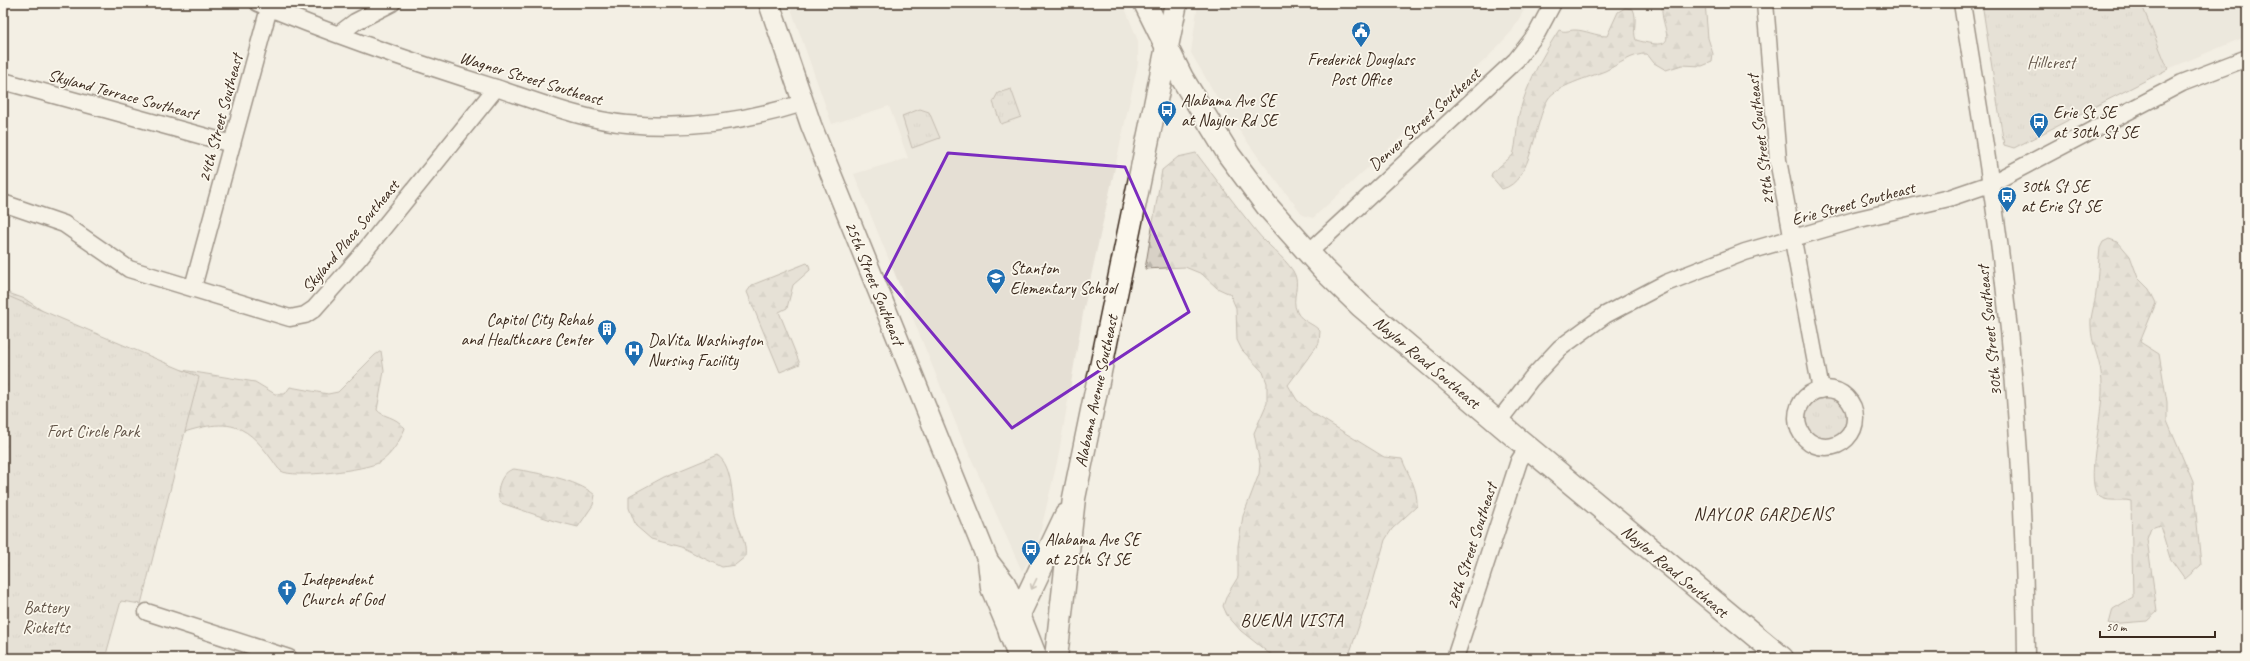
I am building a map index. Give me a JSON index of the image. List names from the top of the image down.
{
  "streets": {
    "main road": ["Naylor Road Southeast", "Alabama Avenue Southeast"],
    "street": [
      "Wagner Street Southeast",
      "Skyland Terrace Southeast",
      "24th Street Southeast",
      "Denver Street Southeast",
      "29th Street Southeast",
      "Erie Street Southeast",
      "Skyland Place Southeast",
      "25th Street Southeast",
      "30th Street Southeast",
      "28th Street Southeast"
    ]
  },
  "crossings": [
    ["Wagner Street Southeast", "24th Street Southeast"],
    ["Wagner Street Southeast", "Skyland Place Southeast"],
    ["Wagner Street Southeast", "25th Street Southeast"],
    ["Skyland Terrace Southeast", "24th Street Southeast"],
    ["24th Street Southeast", "Skyland Place Southeast"],
    ["Denver Street Southeast", "Naylor Road Southeast"],
    ["29th Street Southeast", "Erie Street Southeast"],
    ["Erie Street Southeast", "30th Street Southeast"],
    ["Erie Street Southeast", "Naylor Road Southeast"],
    ["25th Street Southeast", "Alabama Avenue Southeast"],
    ["Naylor Road Southeast", "Alabama Avenue Southeast"],
    ["Naylor Road Southeast", "28th Street Southeast"]
  ],
  "districts": ["NAYLOR GARDENS", "BUENA VISTA"],
  "parks": ["Hillcrest", "Fort Circle Park", "Battery Ricketts"],
  "places": {
    "public building": ["Frederick Douglass Post Office"],
    "bus stop": [
      "Alabama Ave SE at Naylor Rd SE",
      "Erie St SE at 30th St SE",
      "30th St SE at Erie St SE",
      "Alabama Ave SE at 25th St SE"
    ],
    "school or university": ["Stanton Elementary School"],
    "building": ["Capitol City Rehab and Healthcare Center"],
    "hospital": ["DaVita Washington Nursing Facility"],
    "church": ["Independent Church of God"]
  },
  "scale_bar": "50 m"
}
